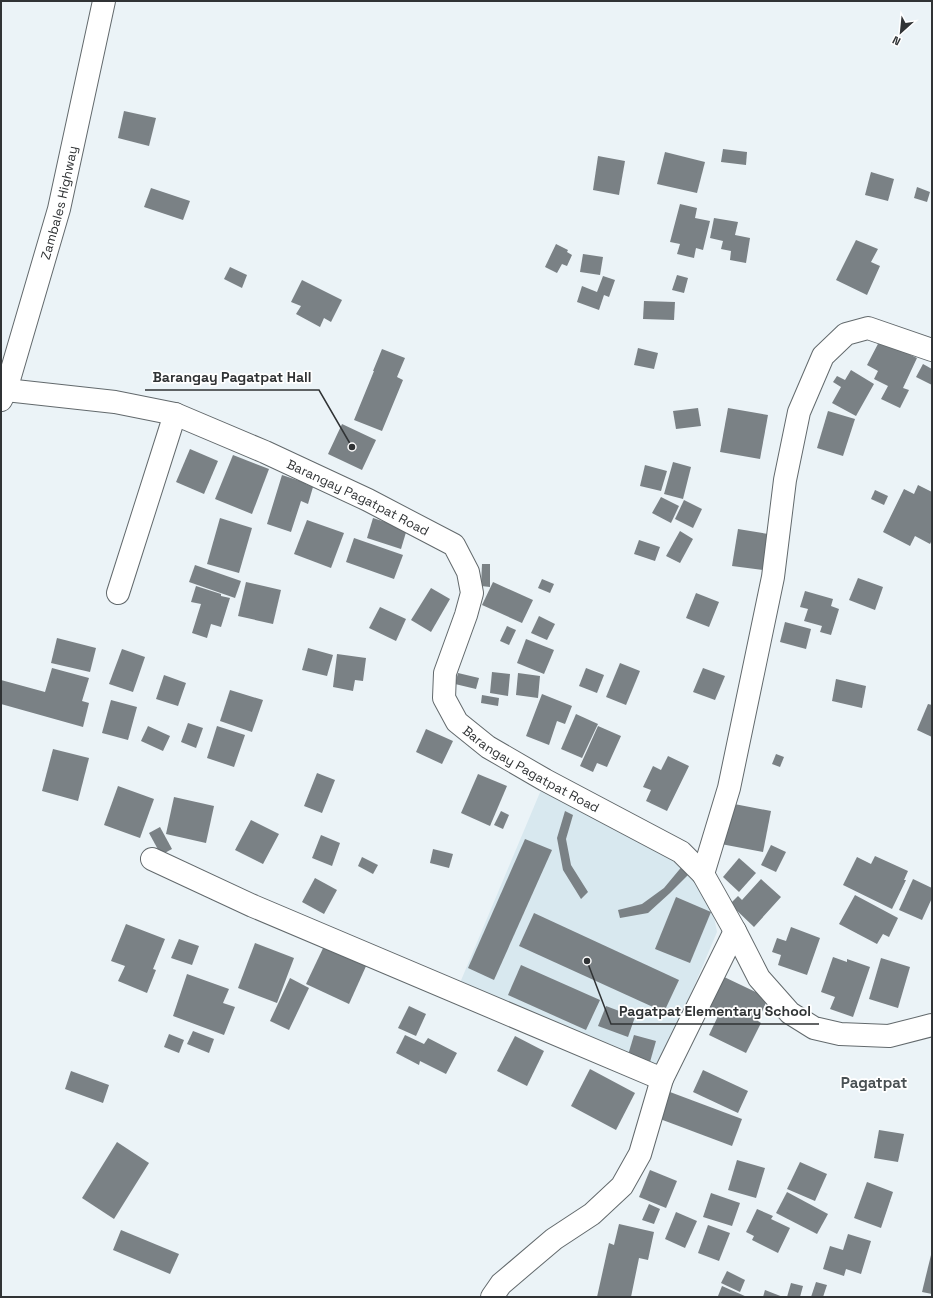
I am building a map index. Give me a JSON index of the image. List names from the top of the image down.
{
  "streets": {
    "street": ["Zambales Highway", "Barangay Pagatpat Road"]
  },
  "crossings": [
    ["Zambales Highway", "Barangay Pagatpat Road"]
  ],
  "districts": ["Pagatpat"],
  "places": ["Barangay Pagatpat Hall", "Pagatpat Elementary School"],
  "north": "bottom left"
}
